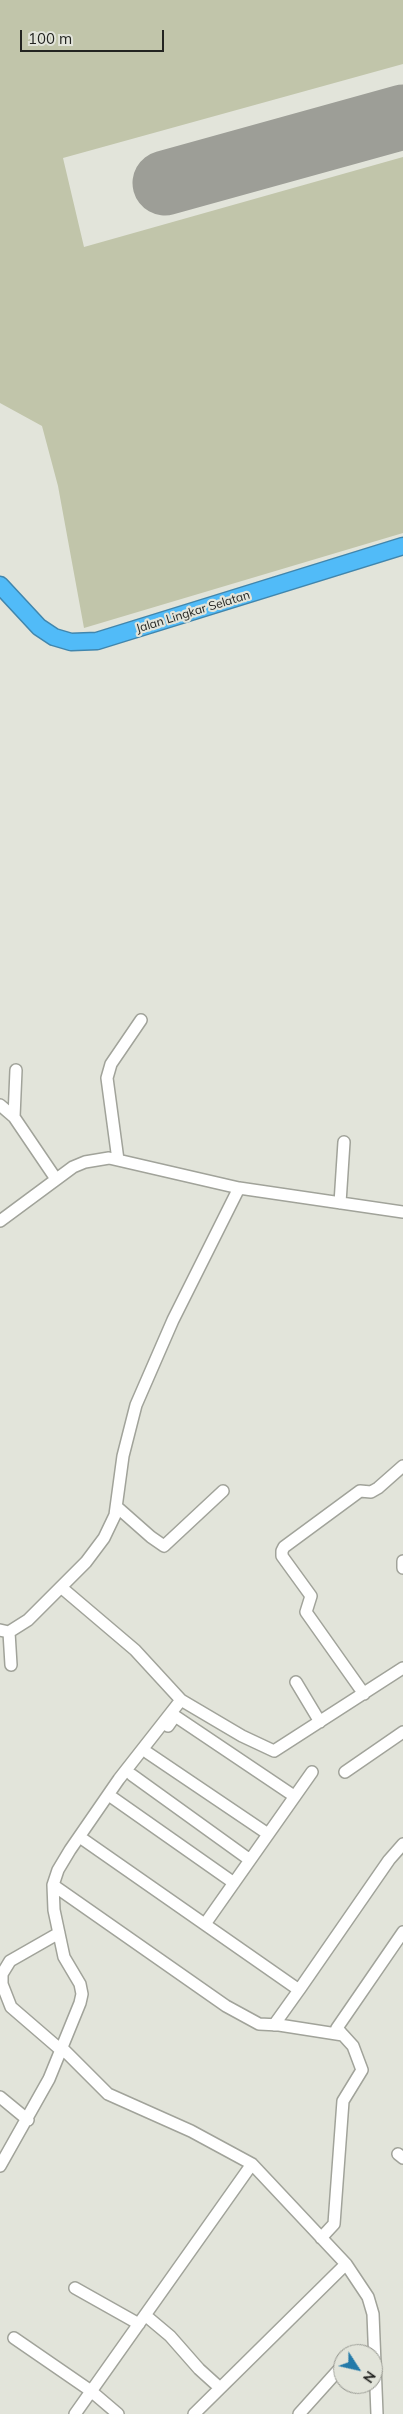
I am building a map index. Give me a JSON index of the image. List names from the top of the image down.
{
  "streets": {
    "highway": ["Jalan Lingkar Selatan"]
  },
  "scale_bar": "100 m",
  "north": "bottom right"
}
